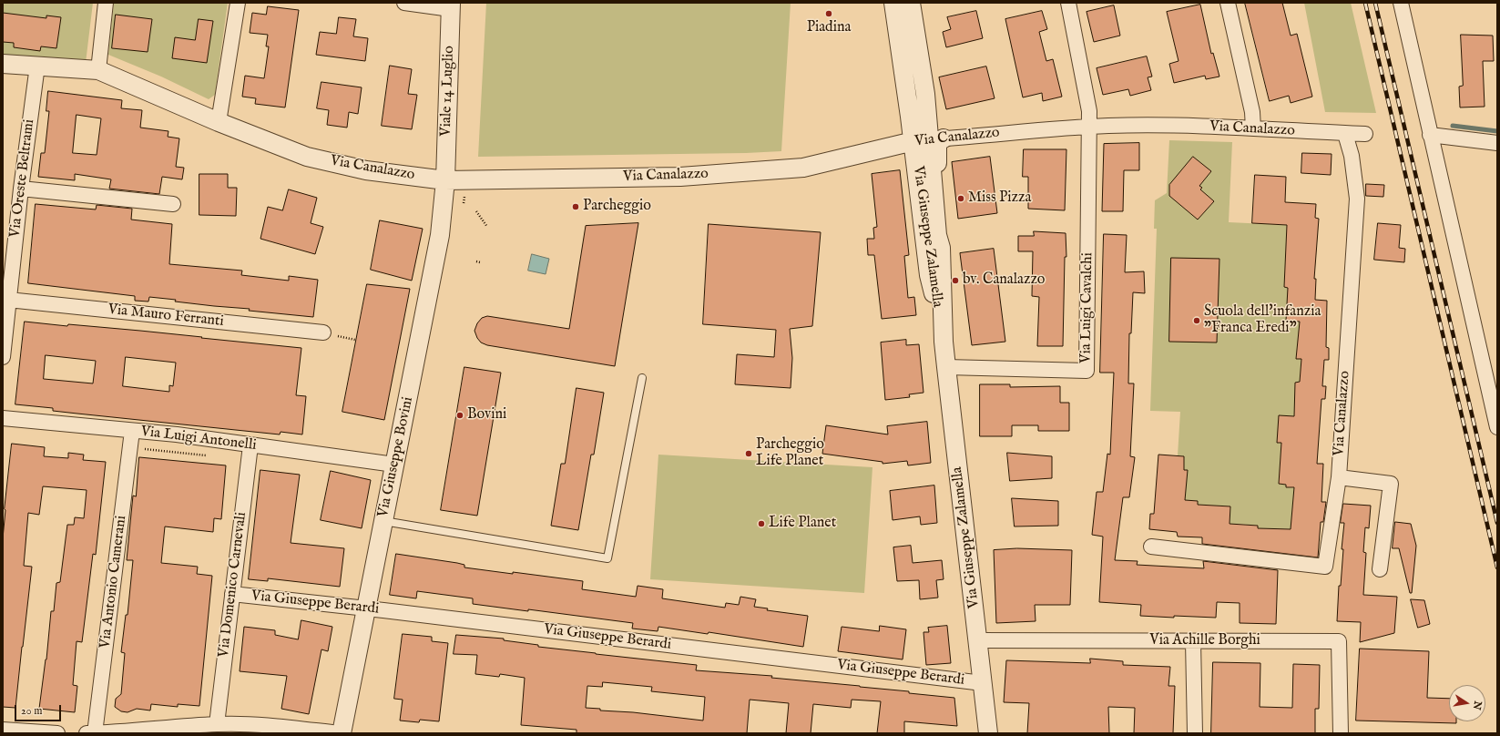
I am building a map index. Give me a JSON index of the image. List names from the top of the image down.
{
  "streets": {
    "street": [
      "Viale 14 Luglio",
      "Via Canalazzo",
      "Via Oreste Beltrami",
      "Via Giuseppe Zalamella",
      "Via Luigi Cavalchi",
      "Via Mauro Ferranti",
      "Via Luigi Antonelli",
      "Via Giuseppe Bovini",
      "Via Antonio Camerani",
      "Via Domenico Carnevali",
      "Via Giuseppe Berardi",
      "Via Achille Borghi"
    ]
  },
  "crossings": [
    ["Viale 14 Luglio", "Via Canalazzo"],
    ["Viale 14 Luglio", "Via Giuseppe Bovini"],
    ["Via Canalazzo", "Via Oreste Beltrami"],
    ["Via Canalazzo", "Via Giuseppe Zalamella"],
    ["Via Canalazzo", "Via Luigi Cavalchi"],
    ["Via Canalazzo", "Via Giuseppe Bovini"],
    ["Via Oreste Beltrami", "Via Mauro Ferranti"],
    ["Via Giuseppe Zalamella", "Via Luigi Cavalchi"],
    ["Via Giuseppe Zalamella", "Via Giuseppe Berardi"],
    ["Via Giuseppe Zalamella", "Via Achille Borghi"],
    ["Via Luigi Antonelli", "Via Giuseppe Bovini"],
    ["Via Luigi Antonelli", "Via Antonio Camerani"],
    ["Via Luigi Antonelli", "Via Domenico Carnevali"],
    ["Via Giuseppe Bovini", "Via Giuseppe Berardi"],
    ["Via Domenico Carnevali", "Via Giuseppe Berardi"]
  ],
  "places": [
    "Piadina",
    "Miss Pizza",
    "Parcheggio",
    "bv. Canalazzo",
    "Scuola dell'infanzia \"Franca Eredi\"",
    "Bovini",
    "Parcheggio Life Planet",
    "Life Planet"
  ],
  "scale_bar": "20 m",
  "north": "right"
}
